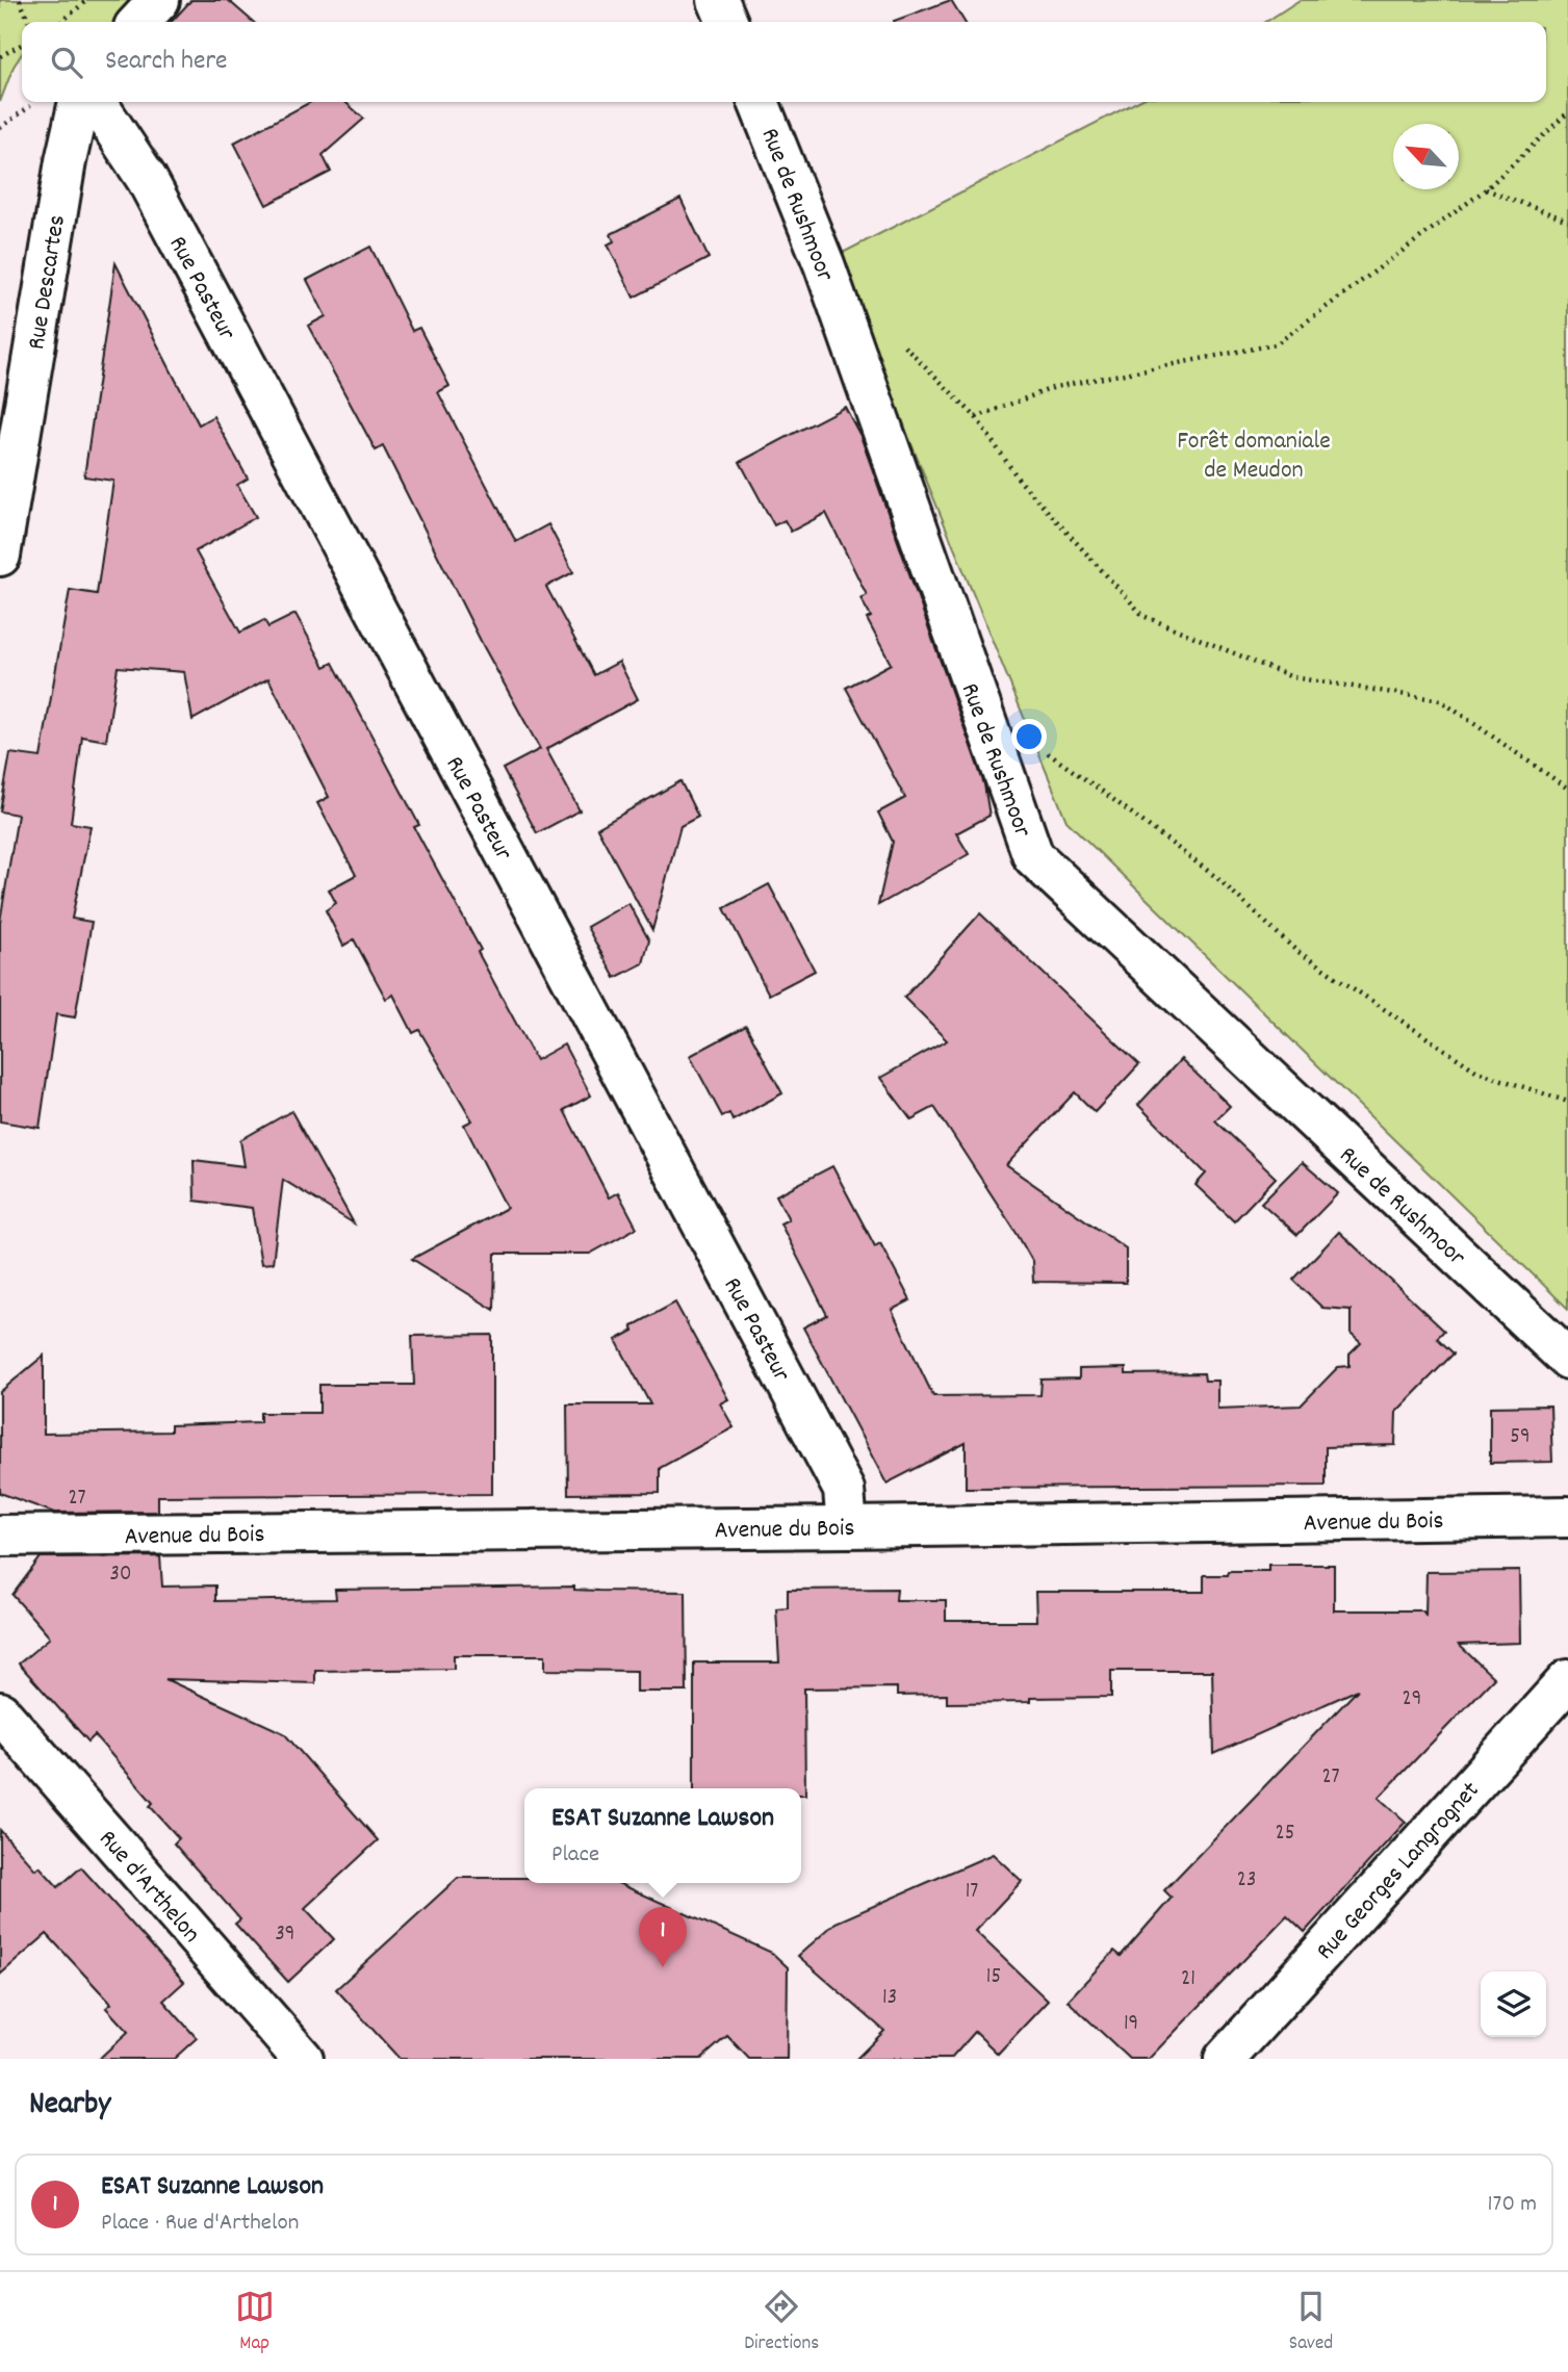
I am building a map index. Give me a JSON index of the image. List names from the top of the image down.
{
  "streets": {
    "street": [
      "Rue de Rushmoor",
      "Rue Descartes",
      "Rue Pasteur",
      "Avenue du Bois",
      "Rue Georges Langrognet",
      "Rue d'Arthelon"
    ]
  },
  "crossings": [
    ["Rue Pasteur", "Avenue du Bois"]
  ],
  "parks": ["Forêt domaniale de Meudon"],
  "house_numbers": [
    "59",
    "27",
    "30",
    "29",
    "27",
    "25",
    "23",
    "17",
    "39",
    "15",
    "21",
    "13",
    "19"
  ],
  "north": "top left",
  "page": {
    "search": "Search here",
    "popup": ["ESAT Suzanne Lawson", "Place"],
    "pins": "1",
    "heading": "Nearby",
    "list": [
      {
        "mark": "1",
        "name": "ESAT Suzanne Lawson",
        "note": "Place · Rue d'Arthelon",
        "value": "170 m"
      }
    ],
    "nav": ["Map", "Directions", "Saved"]
  }
}
